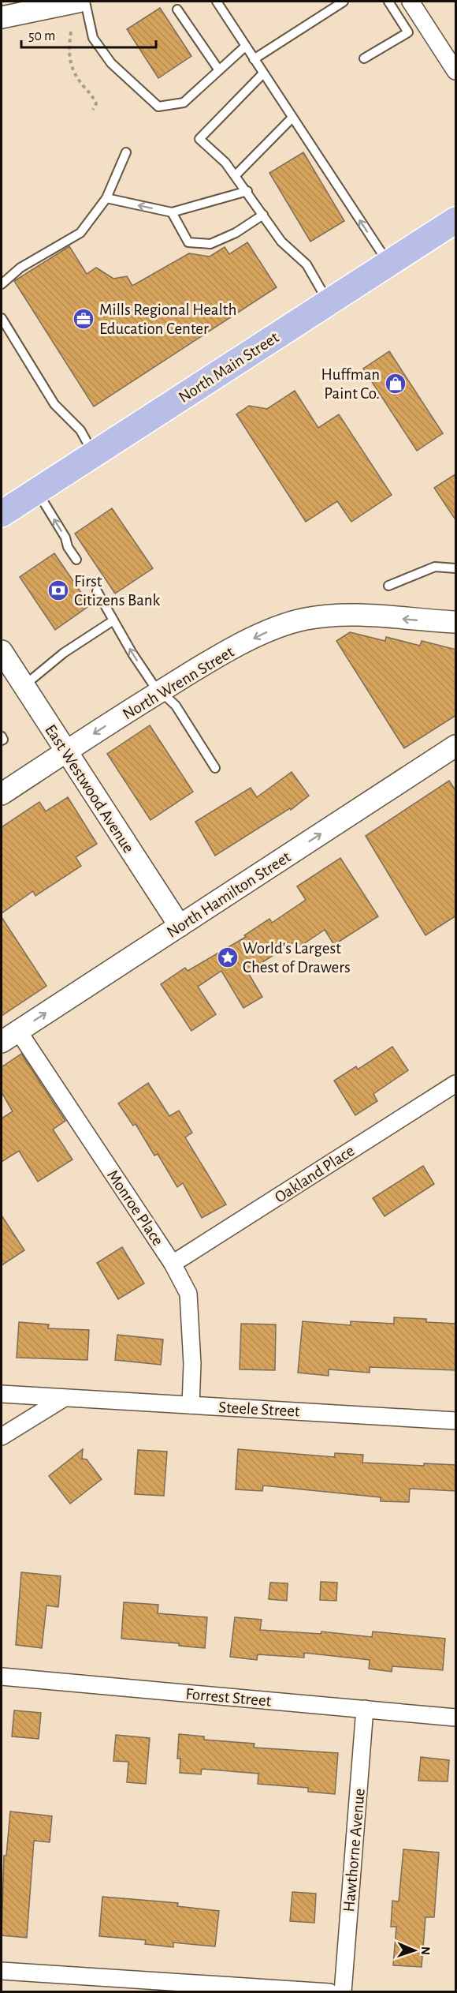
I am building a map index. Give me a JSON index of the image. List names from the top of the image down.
{
  "streets": {
    "main road": ["North Main Street"],
    "street": [
      "North Wrenn Street",
      "East Westwood Avenue",
      "North Hamilton Street",
      "Oakland Place",
      "Monroe Place",
      "Steele Street",
      "Forrest Street",
      "Hawthorne Avenue"
    ]
  },
  "crossings": [
    ["North Wrenn Street", "East Westwood Avenue"],
    ["East Westwood Avenue", "North Hamilton Street"],
    ["North Hamilton Street", "Monroe Place"],
    ["Oakland Place", "Monroe Place"],
    ["Monroe Place", "Steele Street"],
    ["Forrest Street", "Hawthorne Avenue"]
  ],
  "one_way": ["North Wrenn Street", "North Hamilton Street"],
  "places": {
    "office": ["Mills Regional Health Education Center"],
    "shop": ["Huffman Paint Co."],
    "bank": ["First Citizens Bank"],
    "place": ["World's Largest Chest of Drawers"]
  },
  "scale_bar": "50 m",
  "north": "right"
}
